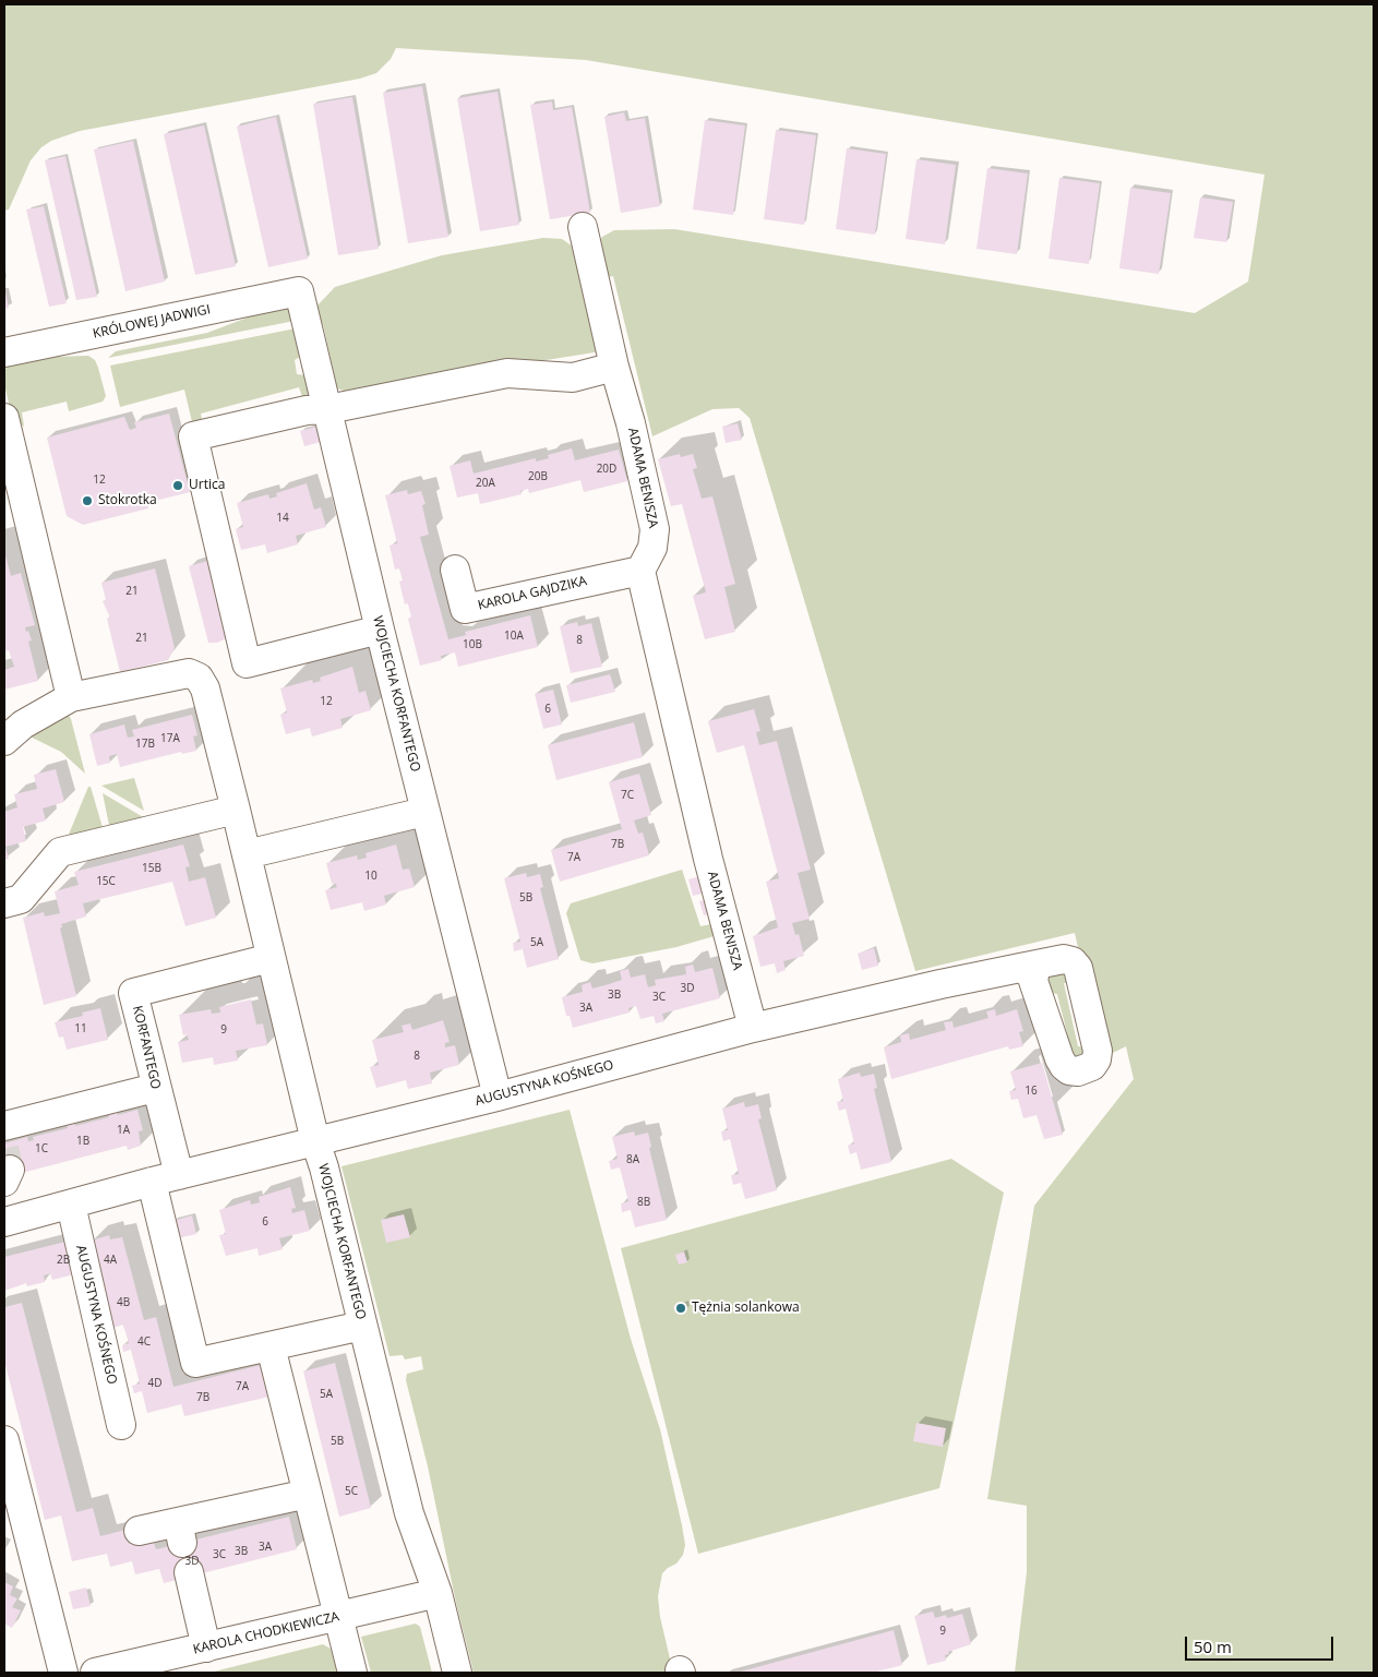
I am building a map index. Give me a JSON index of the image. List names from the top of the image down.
{
  "streets": {
    "street": [
      "KRÓLOWEJ JADWIGI",
      "ADAMA BENISZA",
      "KAROLA GAJDZIKA",
      "WOJCIECHA KORFANTEGO",
      "KORFANTEGO",
      "AUGUSTYNA KOŚNEGO",
      "KAROLA CHODKIEWICZA"
    ]
  },
  "crossings": [
    ["KRÓLOWEJ JADWIGI", "WOJCIECHA KORFANTEGO"],
    ["ADAMA BENISZA", "KAROLA GAJDZIKA"],
    ["ADAMA BENISZA", "AUGUSTYNA KOŚNEGO"],
    ["WOJCIECHA KORFANTEGO", "KORFANTEGO"],
    ["WOJCIECHA KORFANTEGO", "AUGUSTYNA KOŚNEGO"],
    ["KORFANTEGO", "AUGUSTYNA KOŚNEGO"]
  ],
  "places": ["Urtica", "Stokrotka", "Tężnia solankowa"],
  "house_numbers": [
    "20D",
    "20B",
    "12",
    "20A",
    "14",
    "21",
    "10A",
    "21",
    "8",
    "10B",
    "12",
    "6",
    "17A",
    "17B",
    "7C",
    "7B",
    "7A",
    "15B",
    "10",
    "15C",
    "5B",
    "5A",
    "3D",
    "3B",
    "3C",
    "3A",
    "11",
    "9",
    "8",
    "16",
    "1A",
    "1B",
    "1C",
    "8A",
    "8B",
    "6",
    "2B",
    "4A",
    "4B",
    "4C",
    "4D",
    "7A",
    "5A",
    "7B",
    "5B",
    "5C",
    "3A",
    "3B",
    "3C",
    "3D",
    "9"
  ],
  "scale_bar": "50 m"
}
